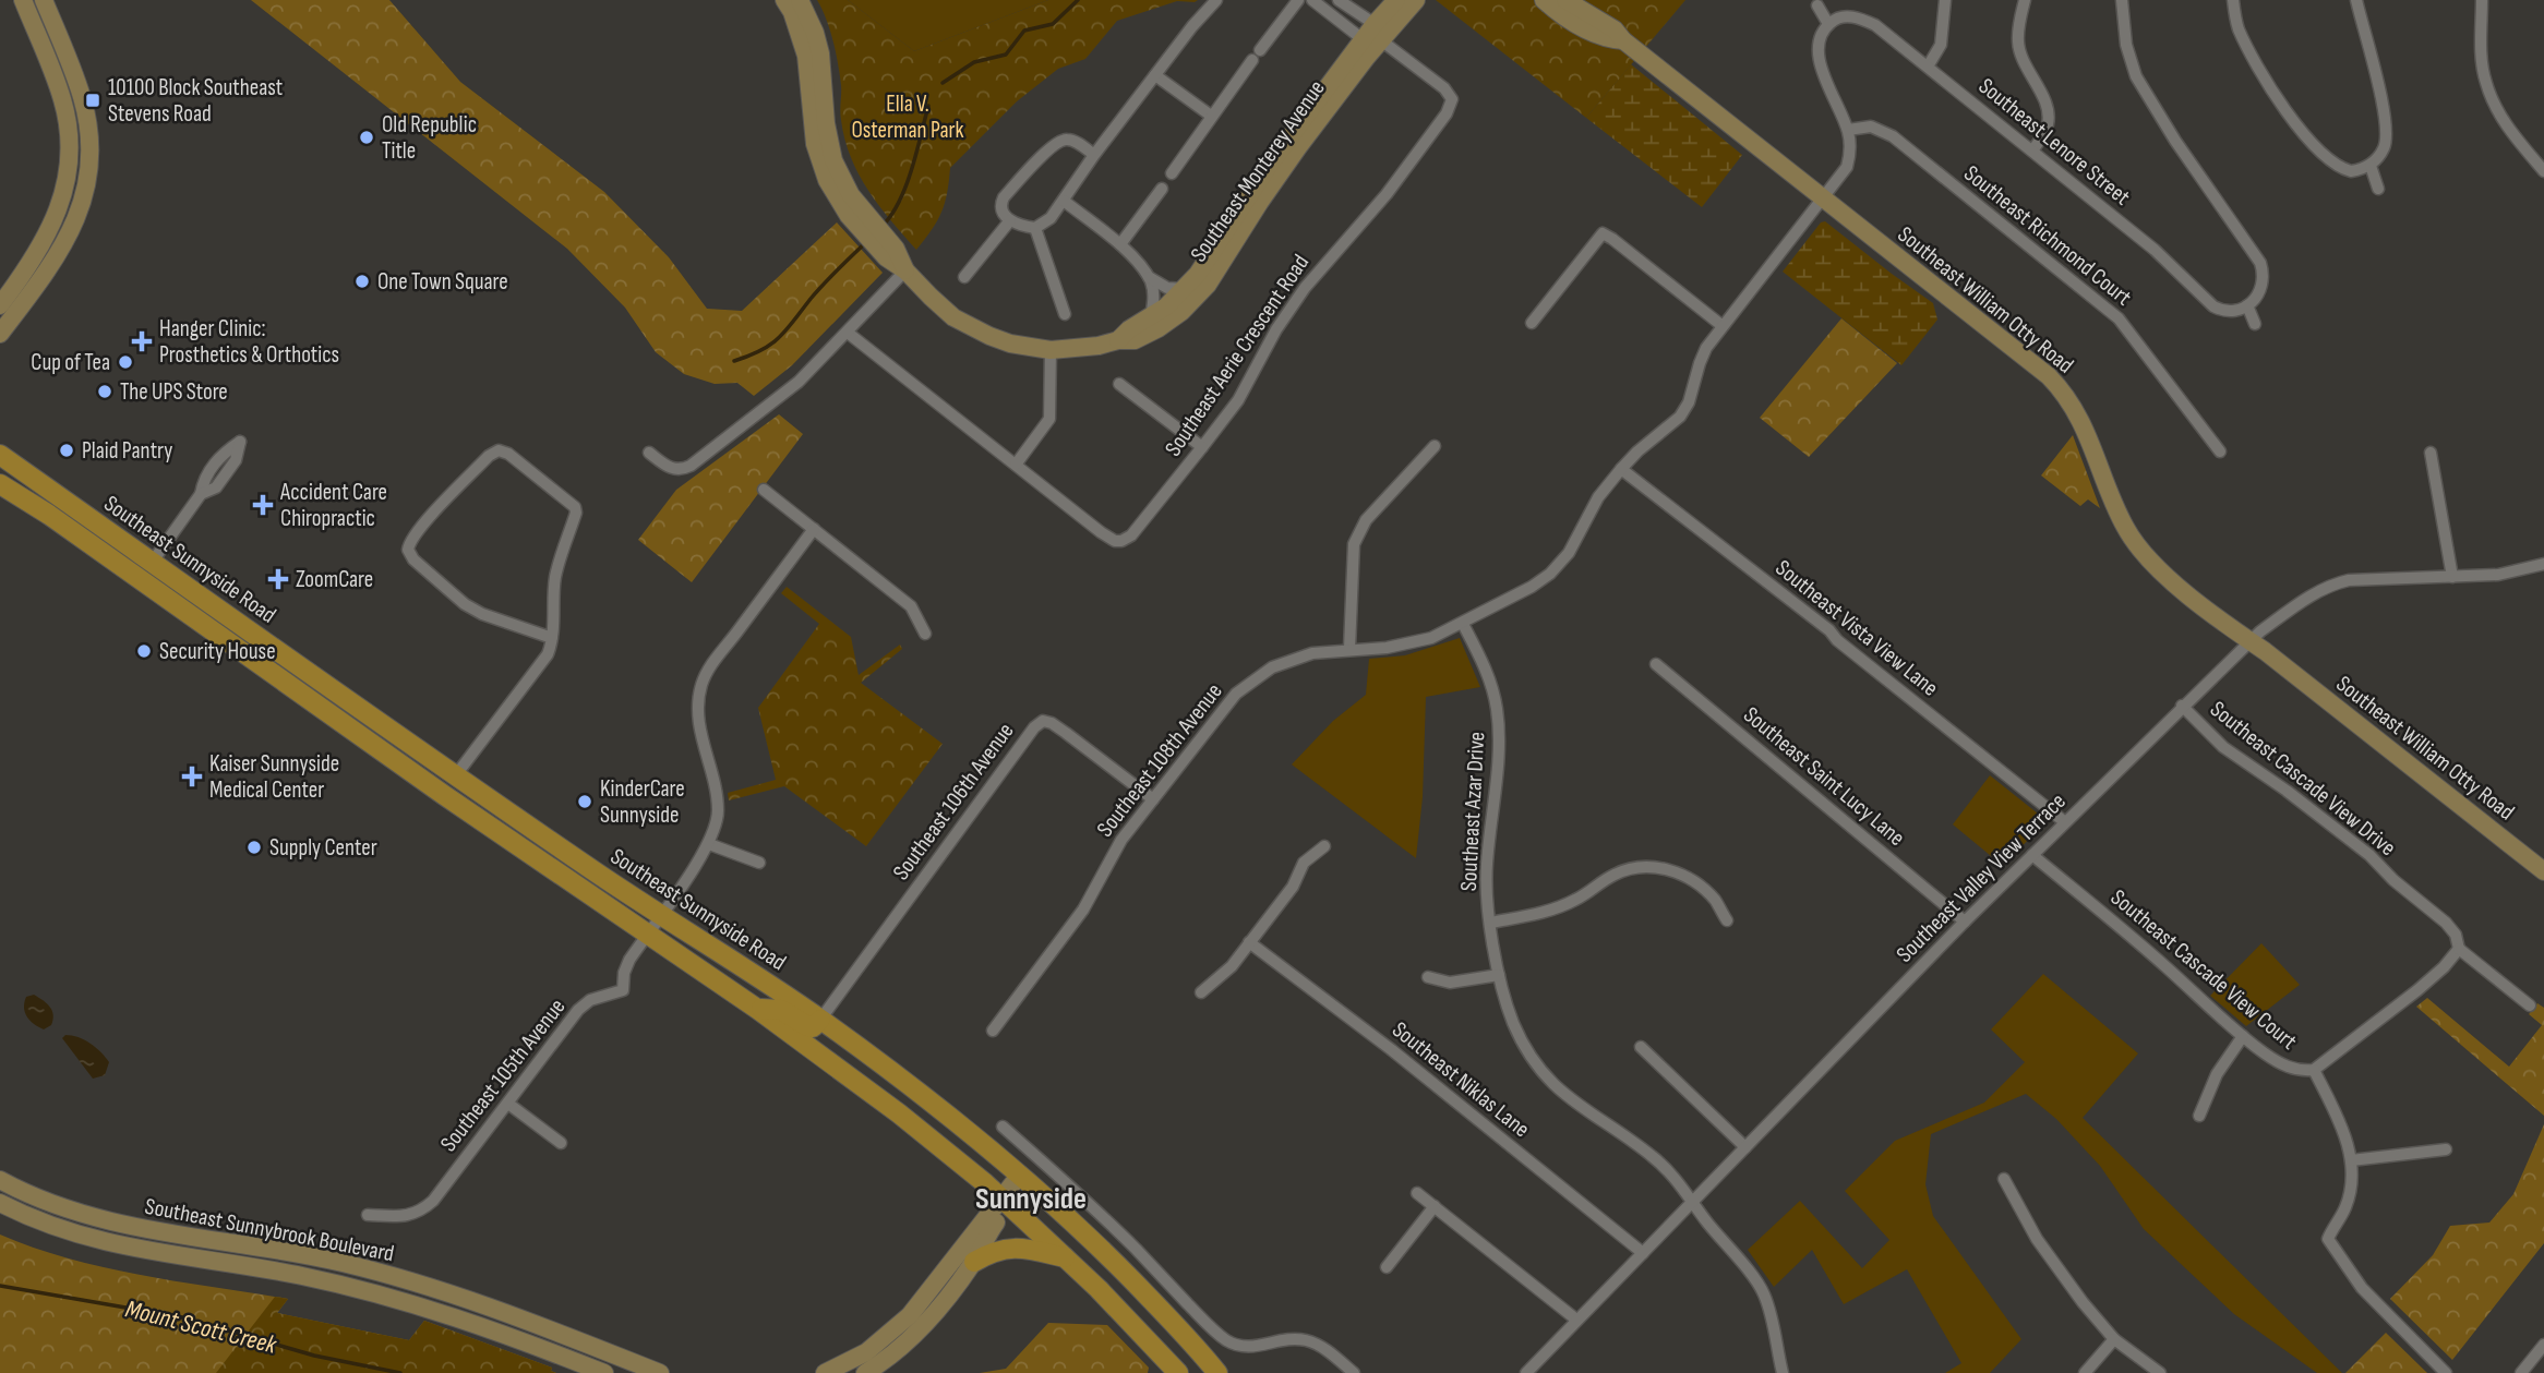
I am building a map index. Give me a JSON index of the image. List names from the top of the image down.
{
  "streets": {
    "main road": ["Southeast Sunnyside Road"],
    "street": [
      "Southeast Lenore Street",
      "Southeast Monterey Avenue",
      "Southeast Richmond Court",
      "Southeast William Otty Road",
      "Southeast Aerie Crescent Road",
      "Southeast Vista View Lane",
      "Southeast 108th Avenue",
      "Southeast Saint Lucy Lane",
      "Southeast Cascade View Drive",
      "Southeast 106th Avenue",
      "Southeast Azar Drive",
      "Southeast Valley View Terrace",
      "Southeast Cascade View Court",
      "Southeast 105th Avenue",
      "Southeast Niklas Lane",
      "Southeast Sunnybrook Boulevard"
    ]
  },
  "crossings": [
    ["Southeast Monterey Avenue", "Southeast Aerie Crescent Road"],
    ["Southeast William Otty Road", "Southeast 108th Avenue"],
    ["Southeast William Otty Road", "Southeast Valley View Terrace"],
    ["Southeast Sunnyside Road", "Southeast 106th Avenue"],
    ["Southeast Sunnyside Road", "Southeast 105th Avenue"],
    ["Southeast Vista View Lane", "Southeast 108th Avenue"],
    ["Southeast Vista View Lane", "Southeast Valley View Terrace"],
    ["Southeast 108th Avenue", "Southeast 106th Avenue"],
    ["Southeast 108th Avenue", "Southeast Azar Drive"],
    ["Southeast Saint Lucy Lane", "Southeast Valley View Terrace"],
    ["Southeast Cascade View Drive", "Southeast Valley View Terrace"],
    ["Southeast Cascade View Drive", "Southeast Cascade View Court"],
    ["Southeast Azar Drive", "Southeast Valley View Terrace"],
    ["Southeast Valley View Terrace", "Southeast Cascade View Court"],
    ["Southeast Valley View Terrace", "Southeast Niklas Lane"]
  ],
  "districts": ["Sunnyside"],
  "water": ["Mount Scott Creek"],
  "parks": ["Ella V. Osterman Park"],
  "places": {
    "transit": ["10100 Block Southeast Stevens Road"],
    "other": [
      "Old Republic Title",
      "One Town Square",
      "Cup of Tea",
      "The UPS Store",
      "Plaid Pantry",
      "Security House",
      "KinderCare Sunnyside",
      "Supply Center"
    ],
    "health": [
      "Hanger Clinic: Prosthetics & Orthotics",
      "Accident Care Chiropractic",
      "ZoomCare",
      "Kaiser Sunnyside Medical Center"
    ]
  }
}
